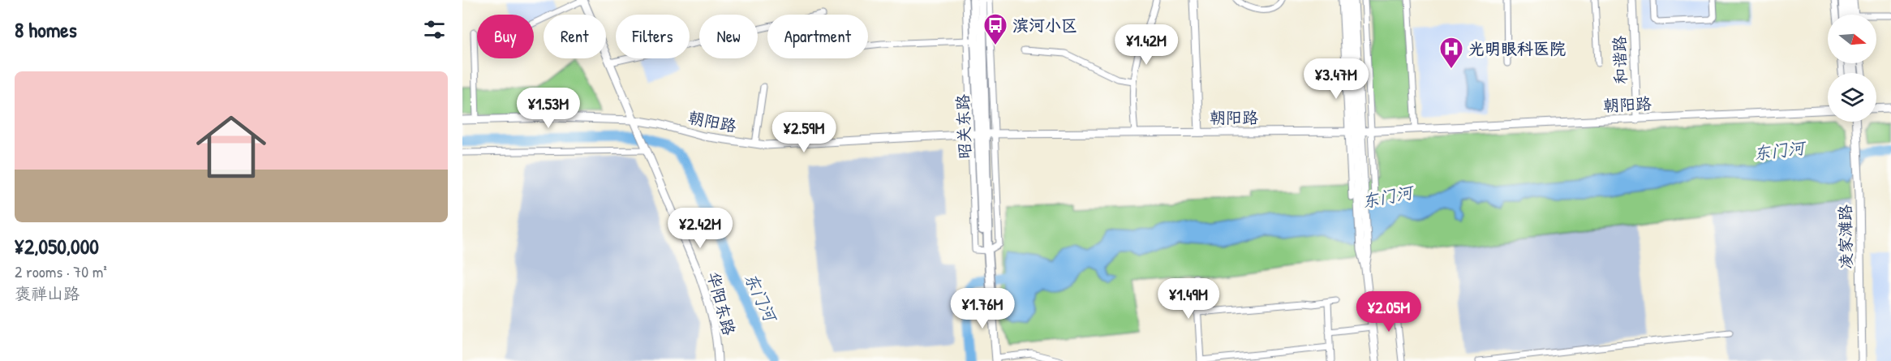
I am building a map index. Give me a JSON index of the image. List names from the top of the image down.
{
  "streets": {
    "main road": [
      "和谐路",
      "朝阳路",
      "昭关东路",
      "凌家滩路",
      "华阳东路"
    ]
  },
  "crossings": [
    ["和谐路", "朝阳路"],
    ["朝阳路", "昭关东路"],
    ["朝阳路", "华阳东路"]
  ],
  "water": ["东门河"],
  "places": {
    "bus stop": ["滨河小区"],
    "hospital": ["光明眼科医院"]
  },
  "north": "right",
  "page": {
    "heading": "8 homes",
    "chip": [
      "Buy",
      "Rent",
      "Filters",
      "New",
      "Apartment"
    ],
    "price": [
      "¥1.42M",
      "¥3.47M",
      "¥1.53M",
      "¥2.59M",
      "¥2.42M",
      "¥1.49M",
      "¥1.76M",
      "¥2.05M"
    ],
    "list": [
      {
        "name": "¥2,050,000",
        "note": "2 rooms · 70 m² · 褒禅山路"
      }
    ]
  }
}
